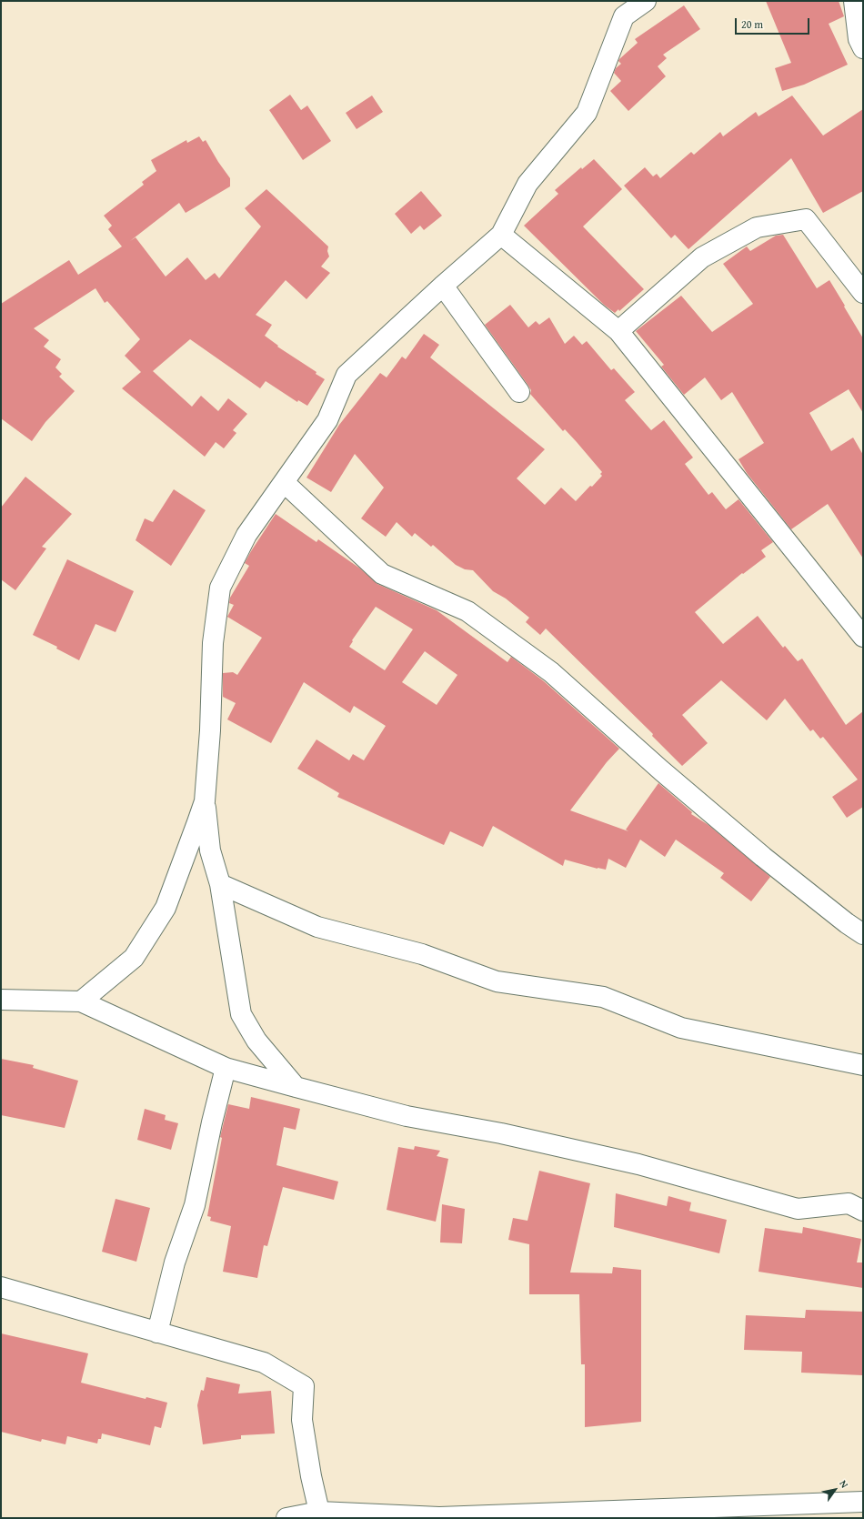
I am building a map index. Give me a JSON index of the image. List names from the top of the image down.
{
  "scale_bar": "20 m",
  "north": "top right"
}
